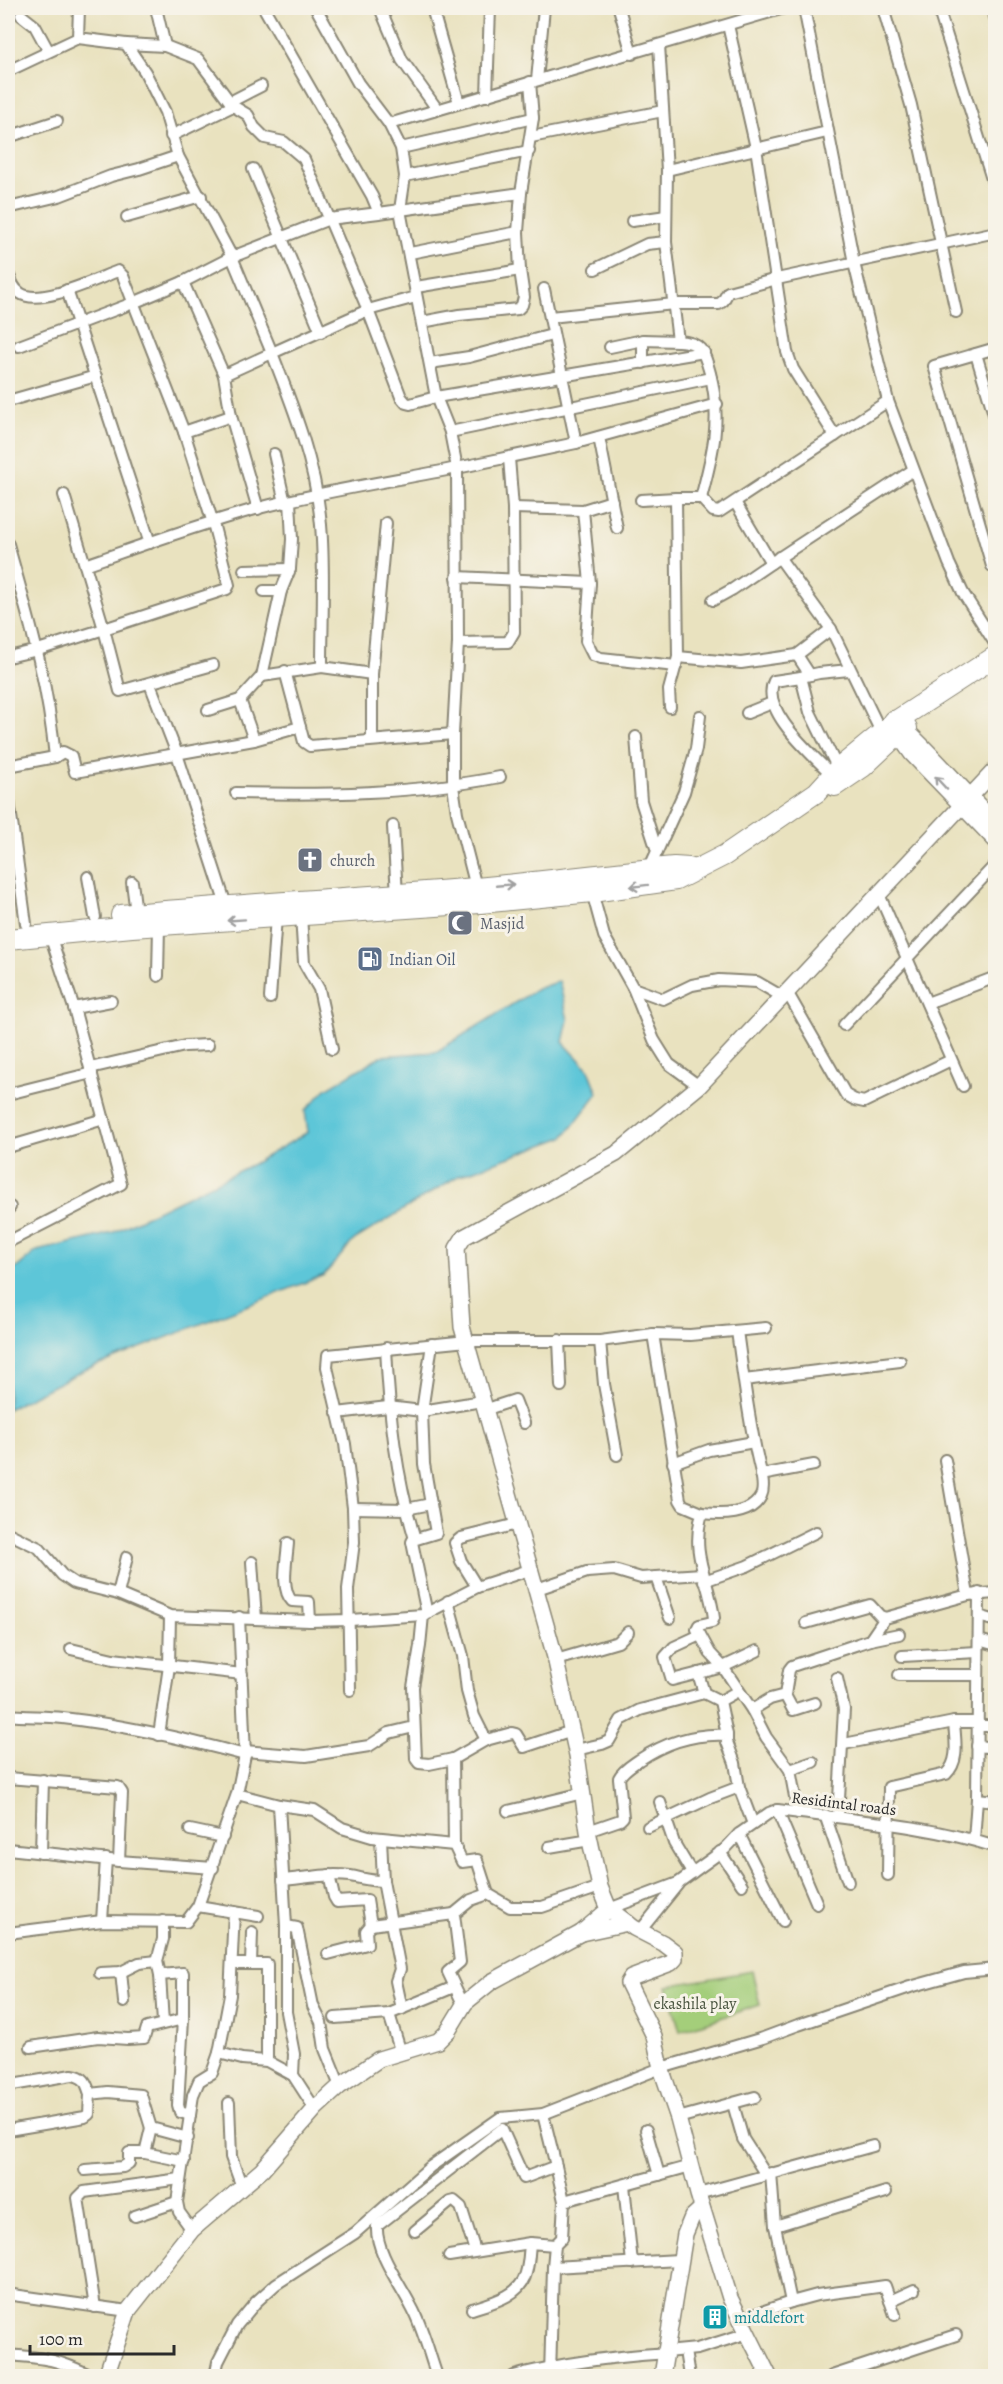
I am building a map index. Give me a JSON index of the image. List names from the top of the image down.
{
  "streets": {
    "street": ["Residintal roads"]
  },
  "parks": ["ekashila play"],
  "places": {
    "church": ["church"],
    "mosque": ["Masjid"],
    "fuel station": ["Indian Oil"],
    "building": ["middlefort"]
  },
  "scale_bar": "100 m"
}
